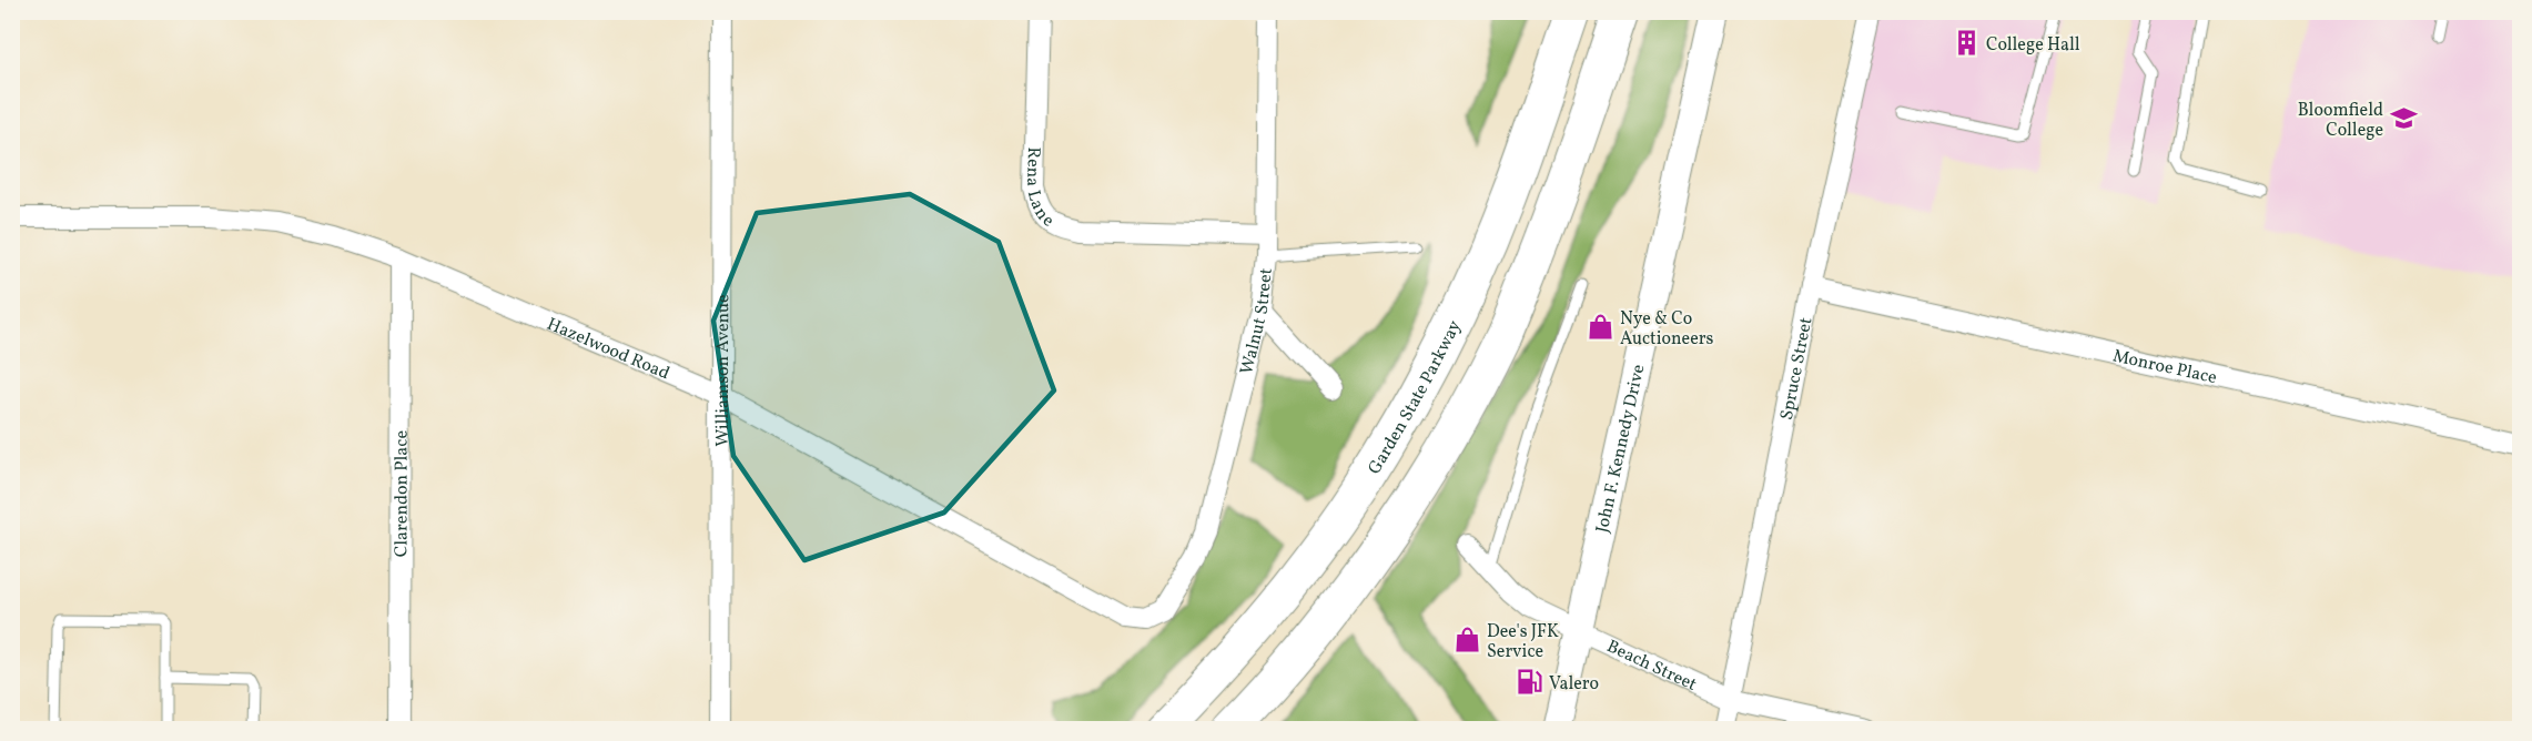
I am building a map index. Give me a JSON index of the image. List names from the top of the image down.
{
  "streets": {
    "highway": ["Garden State Parkway"],
    "main road": ["John F. Kennedy Drive"],
    "street": [
      "Rena Lane",
      "Walnut Street",
      "Hazelwood Road",
      "Monroe Place",
      "Spruce Street",
      "Williamson Avenue",
      "Clarendon Place",
      "Beach Street"
    ]
  },
  "crossings": [
    ["Rena Lane", "Walnut Street"],
    ["Walnut Street", "Hazelwood Road"],
    ["Hazelwood Road", "Williamson Avenue"],
    ["Hazelwood Road", "Clarendon Place"],
    ["Monroe Place", "Spruce Street"],
    ["Spruce Street", "Beach Street"],
    ["John F. Kennedy Drive", "Beach Street"]
  ],
  "places": {
    "building": ["College Hall"],
    "school or university": ["Bloomfield College"],
    "shop": ["Nye & Co Auctioneers", "Dee's JFK Service"],
    "fuel station": ["Valero"]
  }
}
